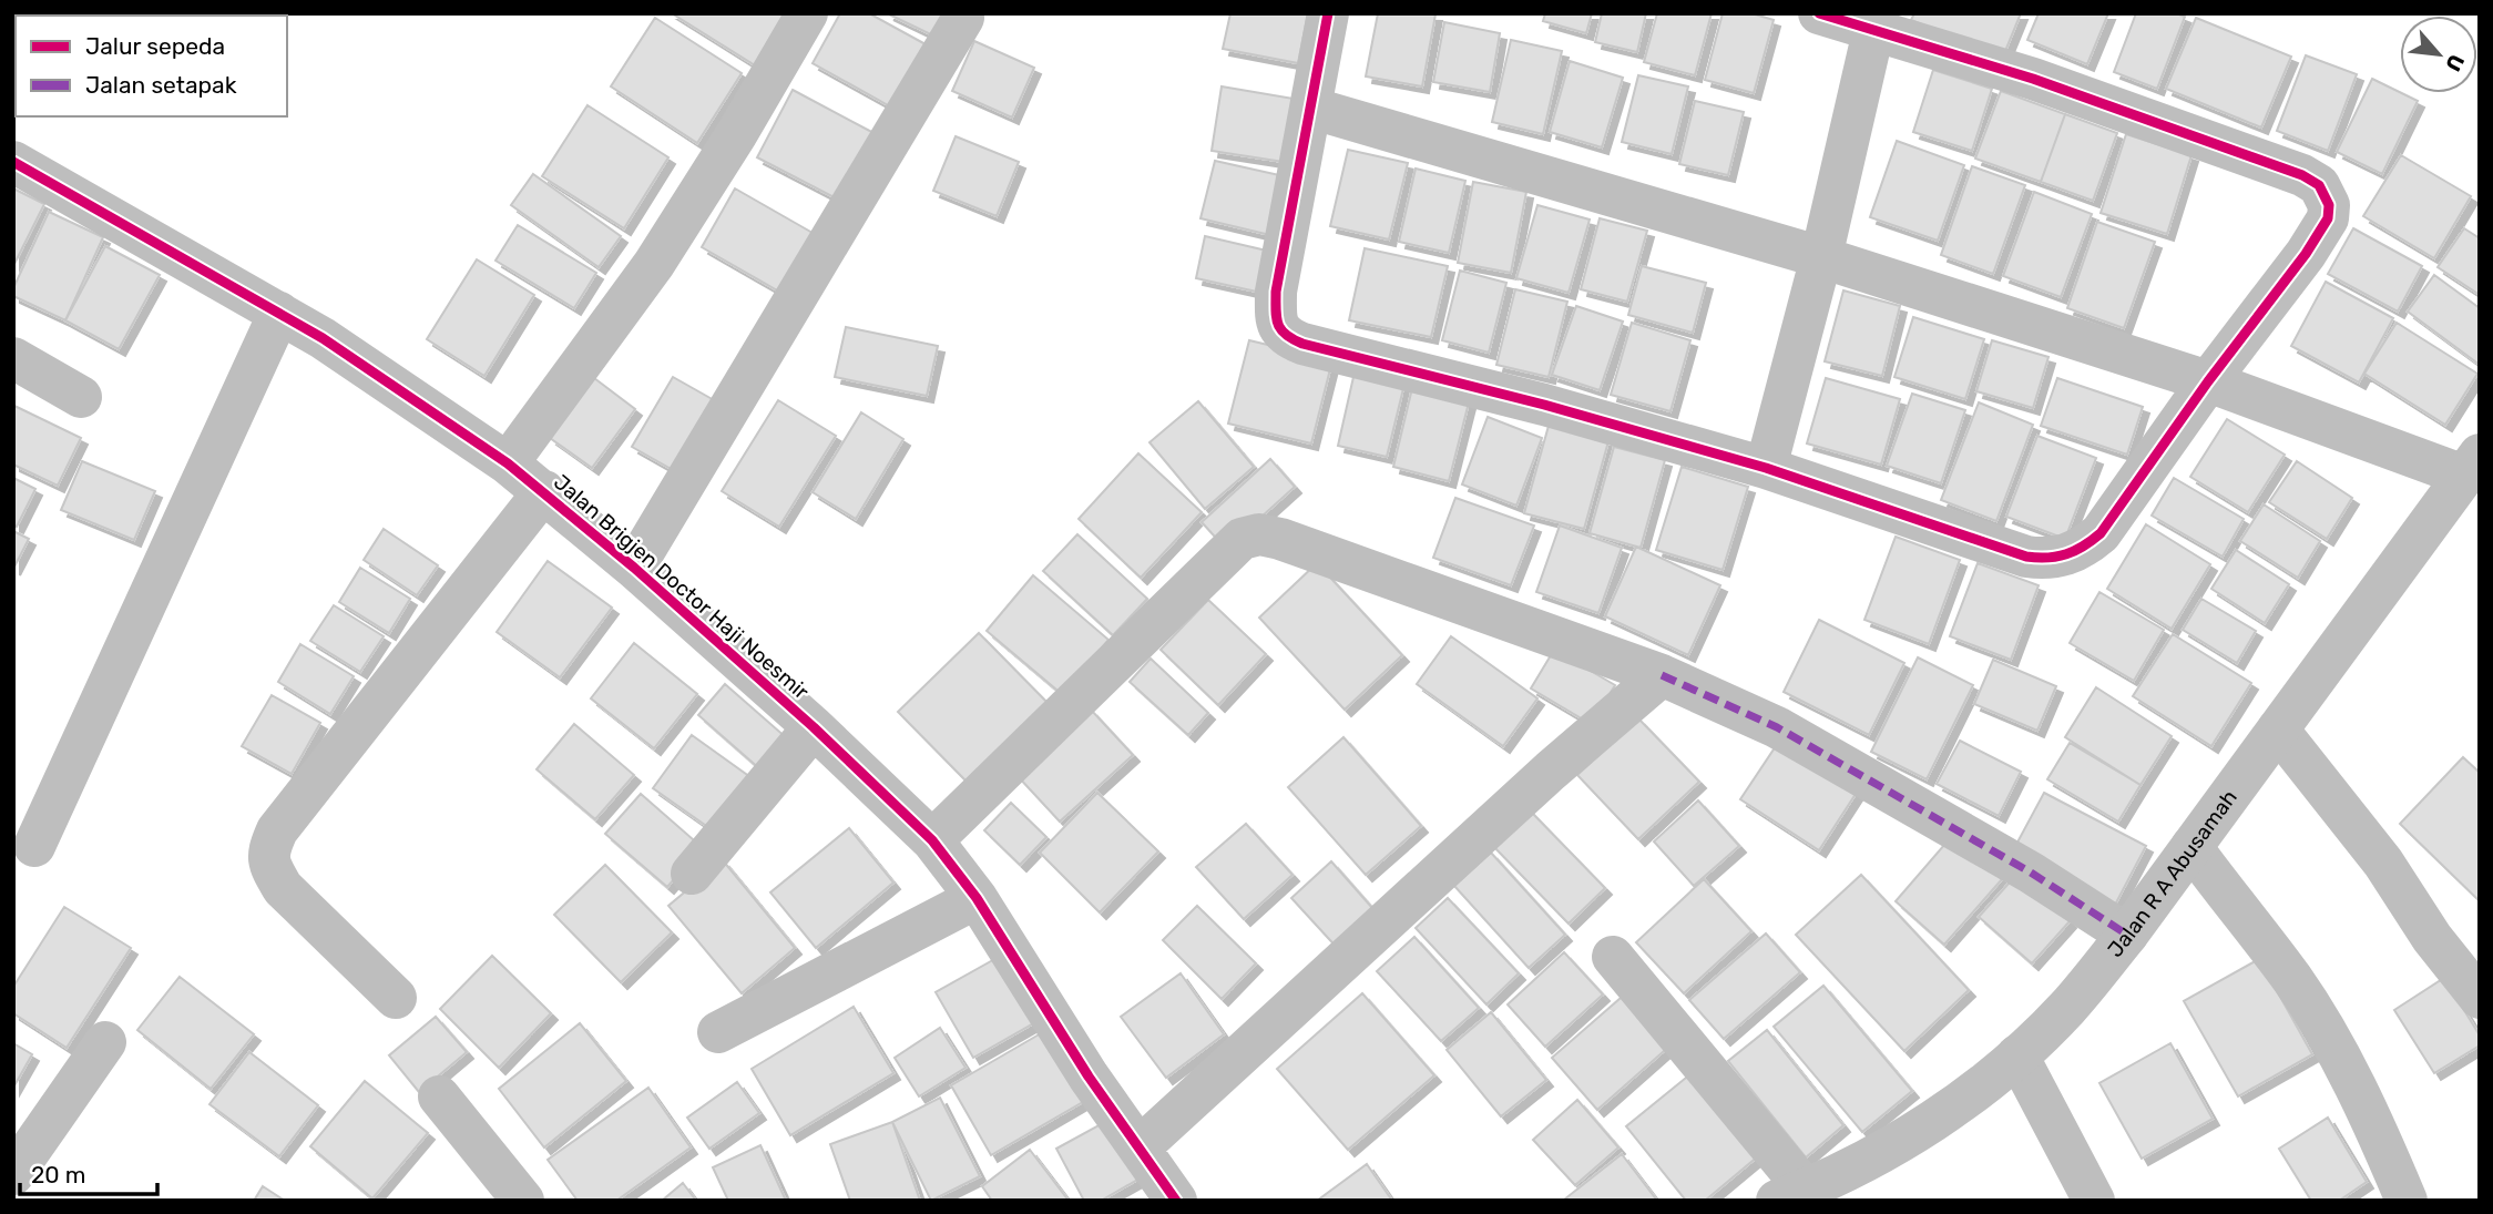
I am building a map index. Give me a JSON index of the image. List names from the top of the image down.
{
  "streets": {
    "street": ["Jalan Brigjen Doctor Haji Noesmir", "Jalan R A Abusamah"]
  },
  "legend": ["Jalur sepeda", "Jalan setapak"],
  "scale_bar": "20 m",
  "north": "bottom right"
}
